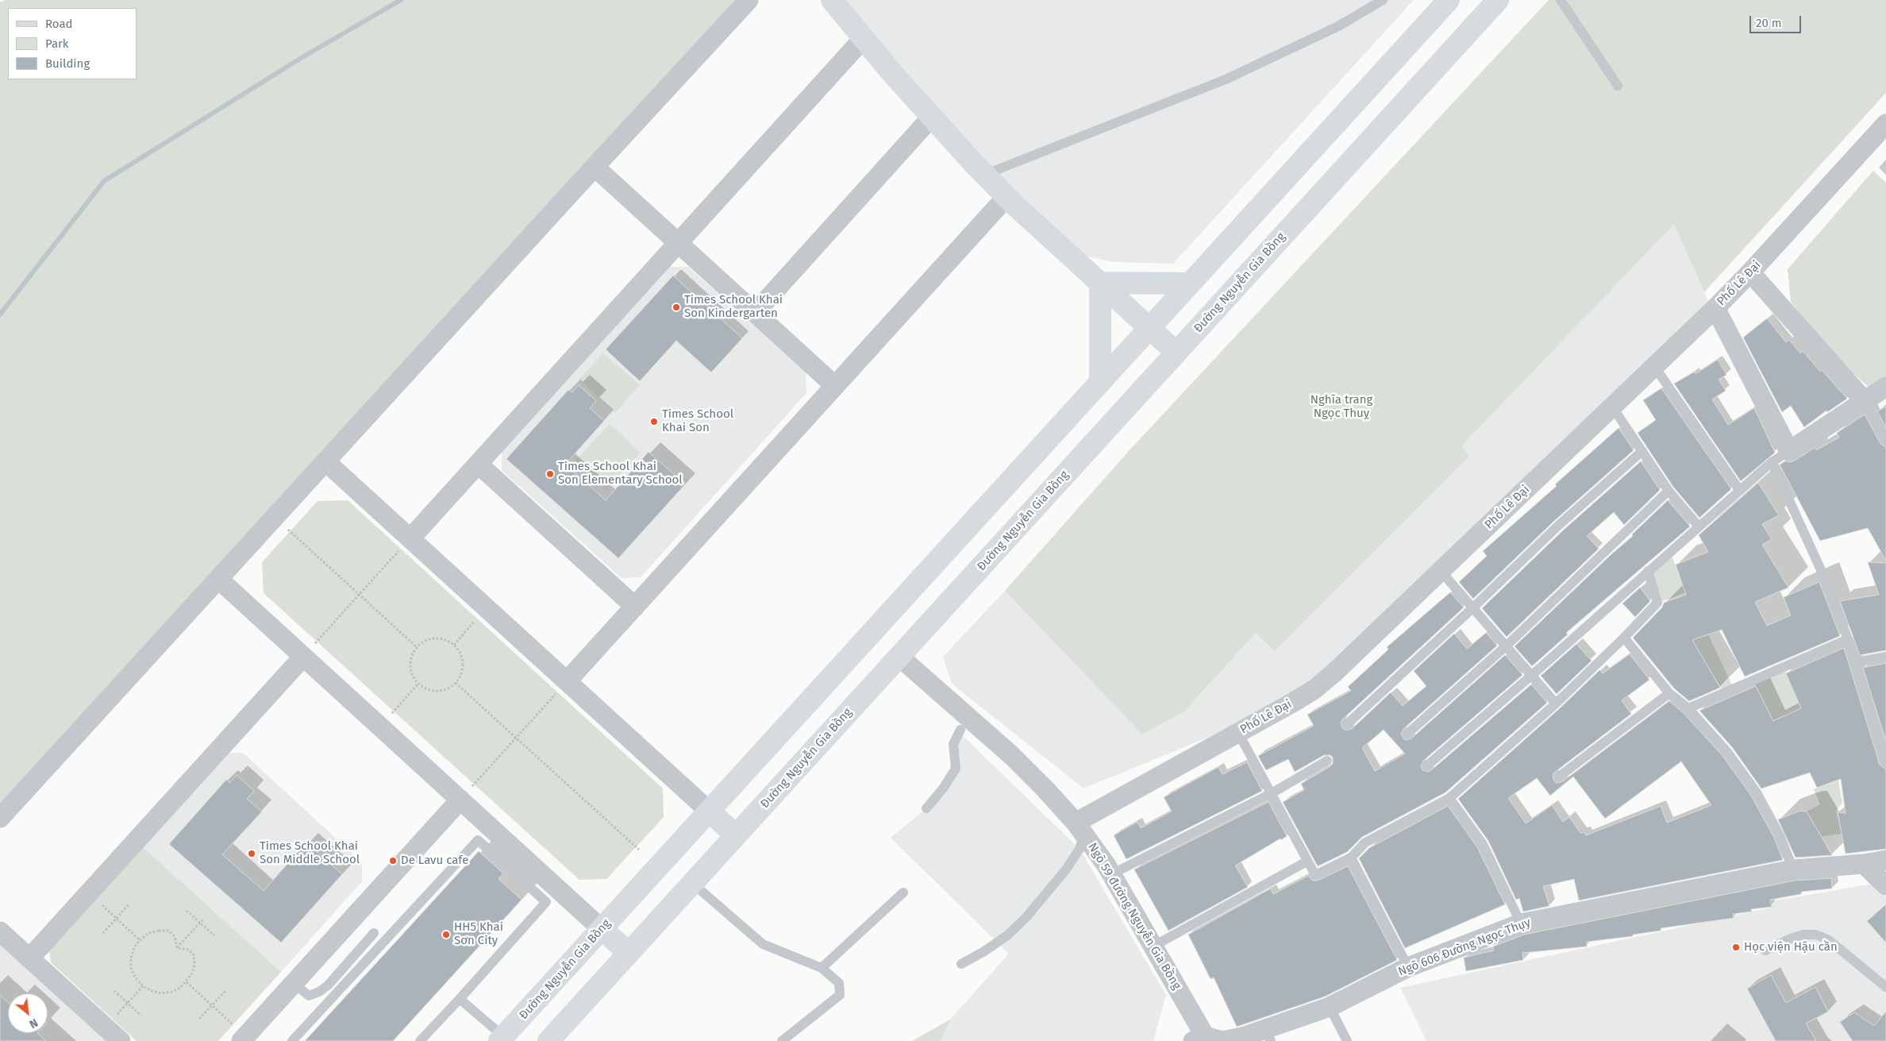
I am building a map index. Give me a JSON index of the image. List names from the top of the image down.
{
  "streets": {
    "main road": ["Đường Nguyễn Gia Bồng"],
    "street": ["Phố Lê Đại", "Ngõ 59 đường Nguyễn Gia Bồng", "Ngõ 606 Đường Ngọc Thụy"]
  },
  "crossings": [
    ["Đường Nguyễn Gia Bồng", "Ngõ 59 đường Nguyễn Gia Bồng"],
    ["Phố Lê Đại", "Ngõ 59 đường Nguyễn Gia Bồng"],
    ["Ngõ 59 đường Nguyễn Gia Bồng", "Ngõ 606 Đường Ngọc Thụy"]
  ],
  "parks": ["Nghĩa trang Ngọc Thuỵ"],
  "places": [
    "Times School Khai Son Kindergarten",
    "Times School Khai Son",
    "Times School Khai Son Elementary School",
    "Times School Khai Son Middle School",
    "De Lavu cafe",
    "HH5 Khai Sơn City",
    "Học viện Hậu cần"
  ],
  "legend": ["Road", "Park", "Building"],
  "scale_bar": "20 m",
  "north": "bottom right"
}
